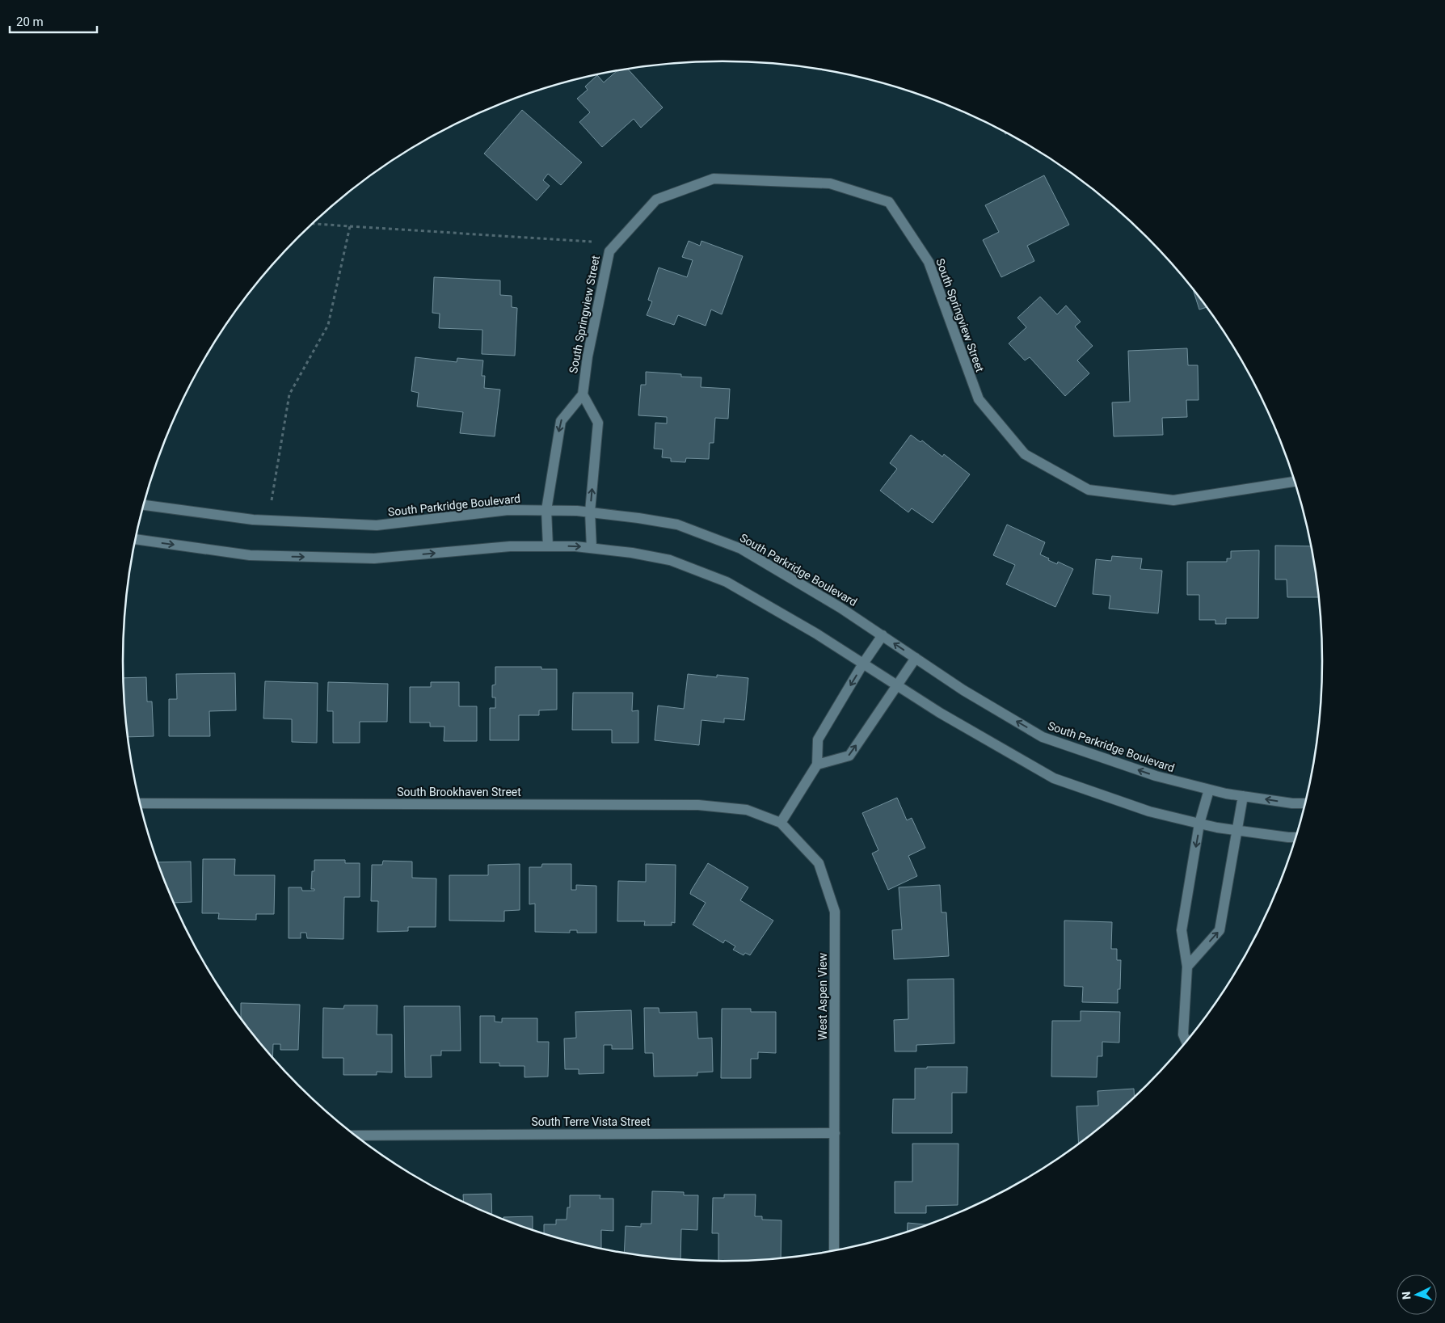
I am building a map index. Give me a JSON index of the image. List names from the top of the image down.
{
  "streets": {
    "street": [
      "South Springview Street",
      "South Parkridge Boulevard",
      "South Brookhaven Street",
      "West Aspen View",
      "South Terre Vista Street"
    ]
  },
  "crossings": [
    ["South Brookhaven Street", "West Aspen View"],
    ["West Aspen View", "South Terre Vista Street"]
  ],
  "scale_bar": "20 m",
  "north": "left"
}
